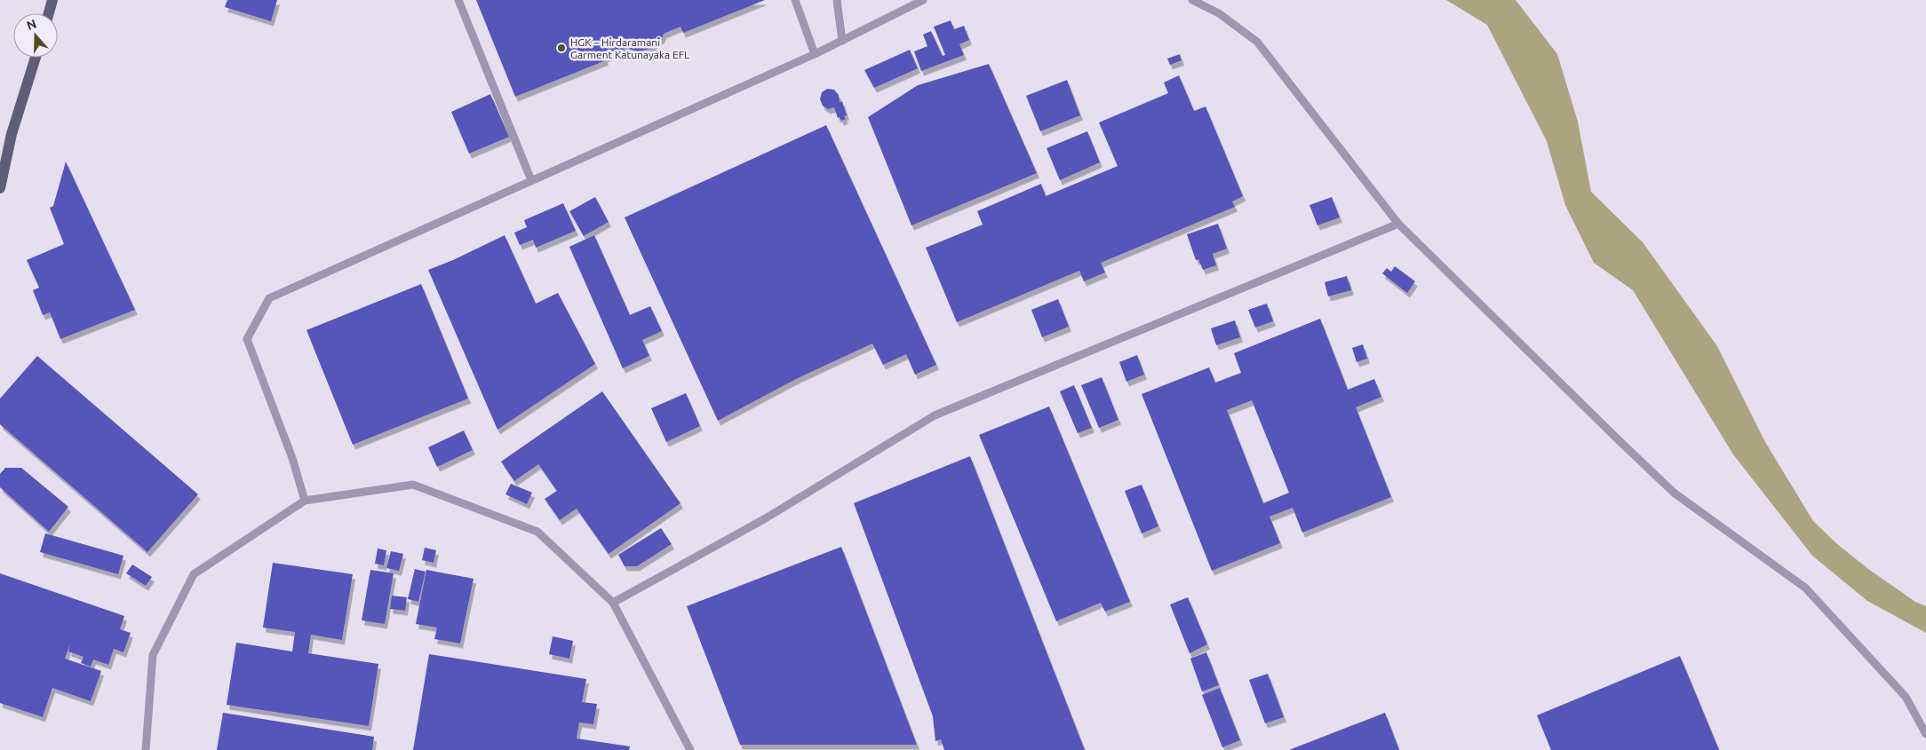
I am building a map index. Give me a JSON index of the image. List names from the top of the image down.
{
  "places": ["HGK – Hirdaramani Garment Katunayaka EFL"],
  "north": "top"
}
